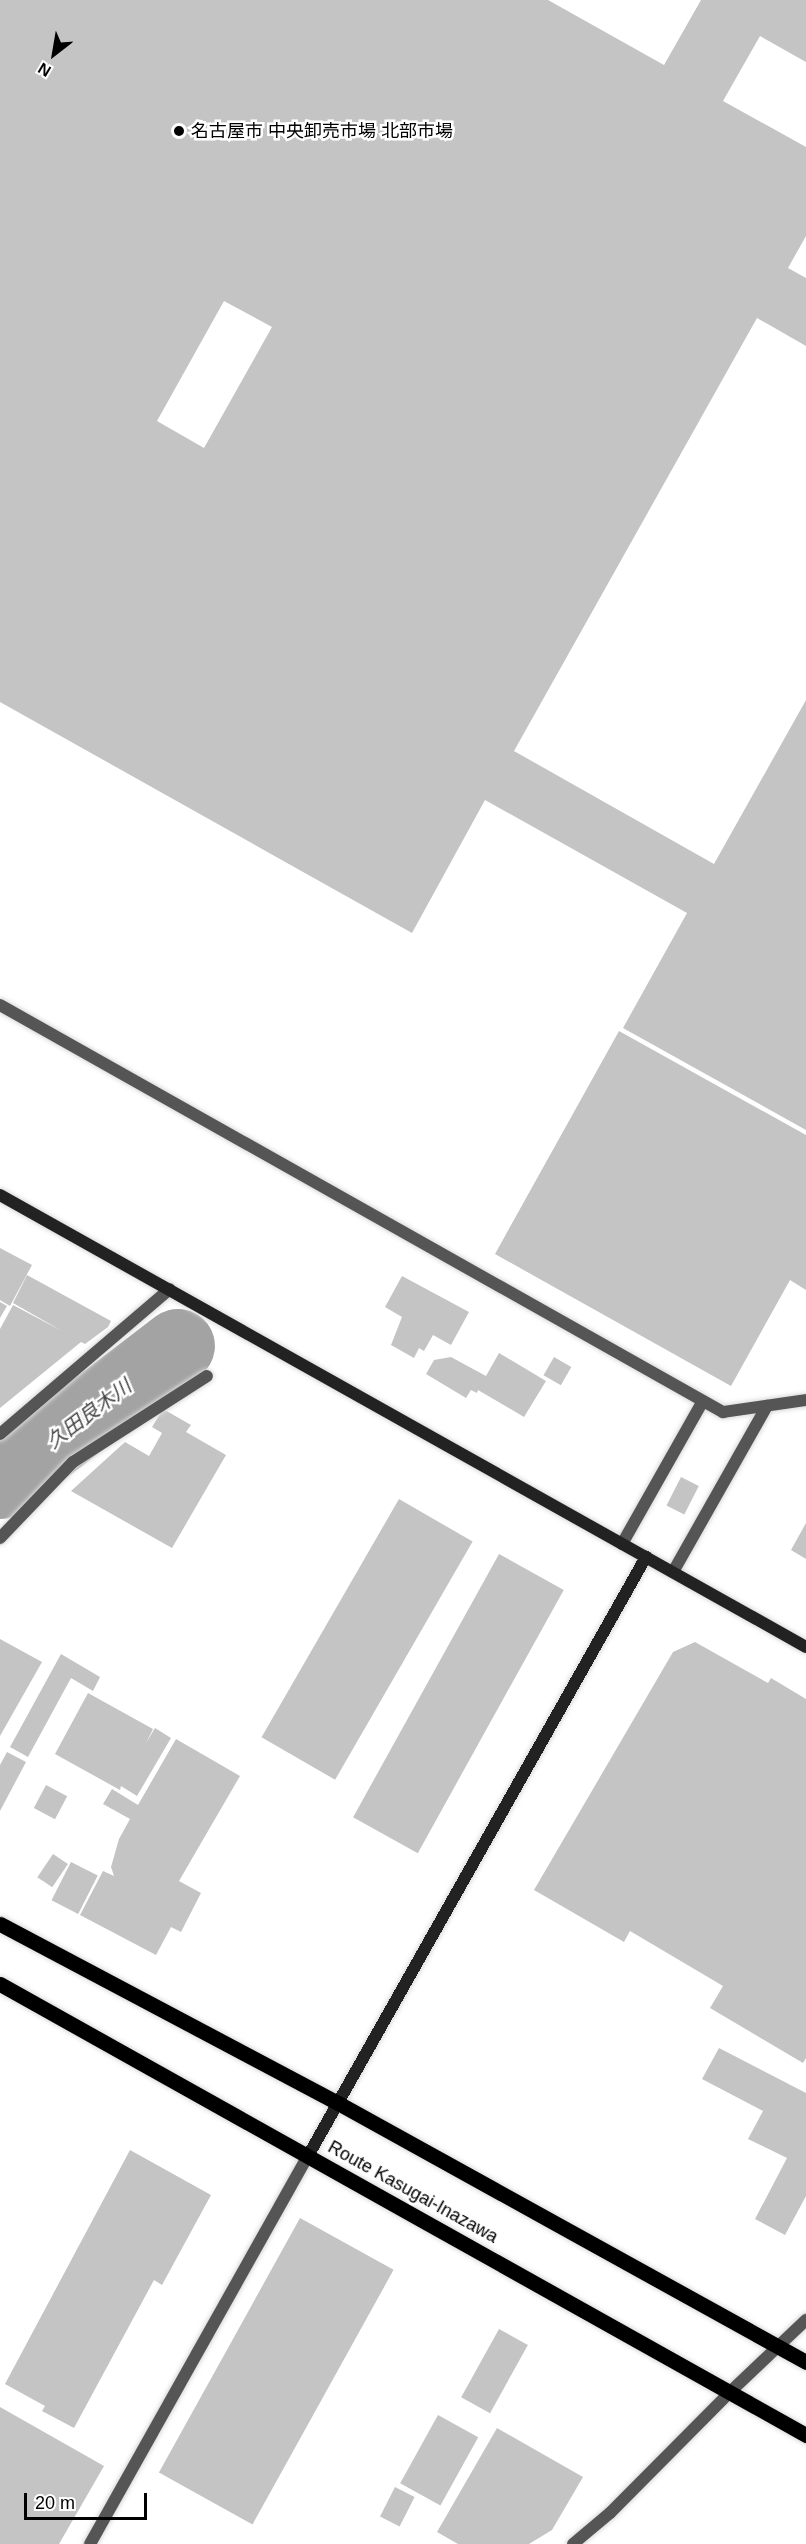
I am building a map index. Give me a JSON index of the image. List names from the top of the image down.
{
  "streets": {
    "main road": ["Route Kasugai-Inazawa"]
  },
  "water": ["久田良木川"],
  "places": ["名古屋市 中央卸売市場 北部市場"],
  "scale_bar": "20 m",
  "north": "bottom left"
}
